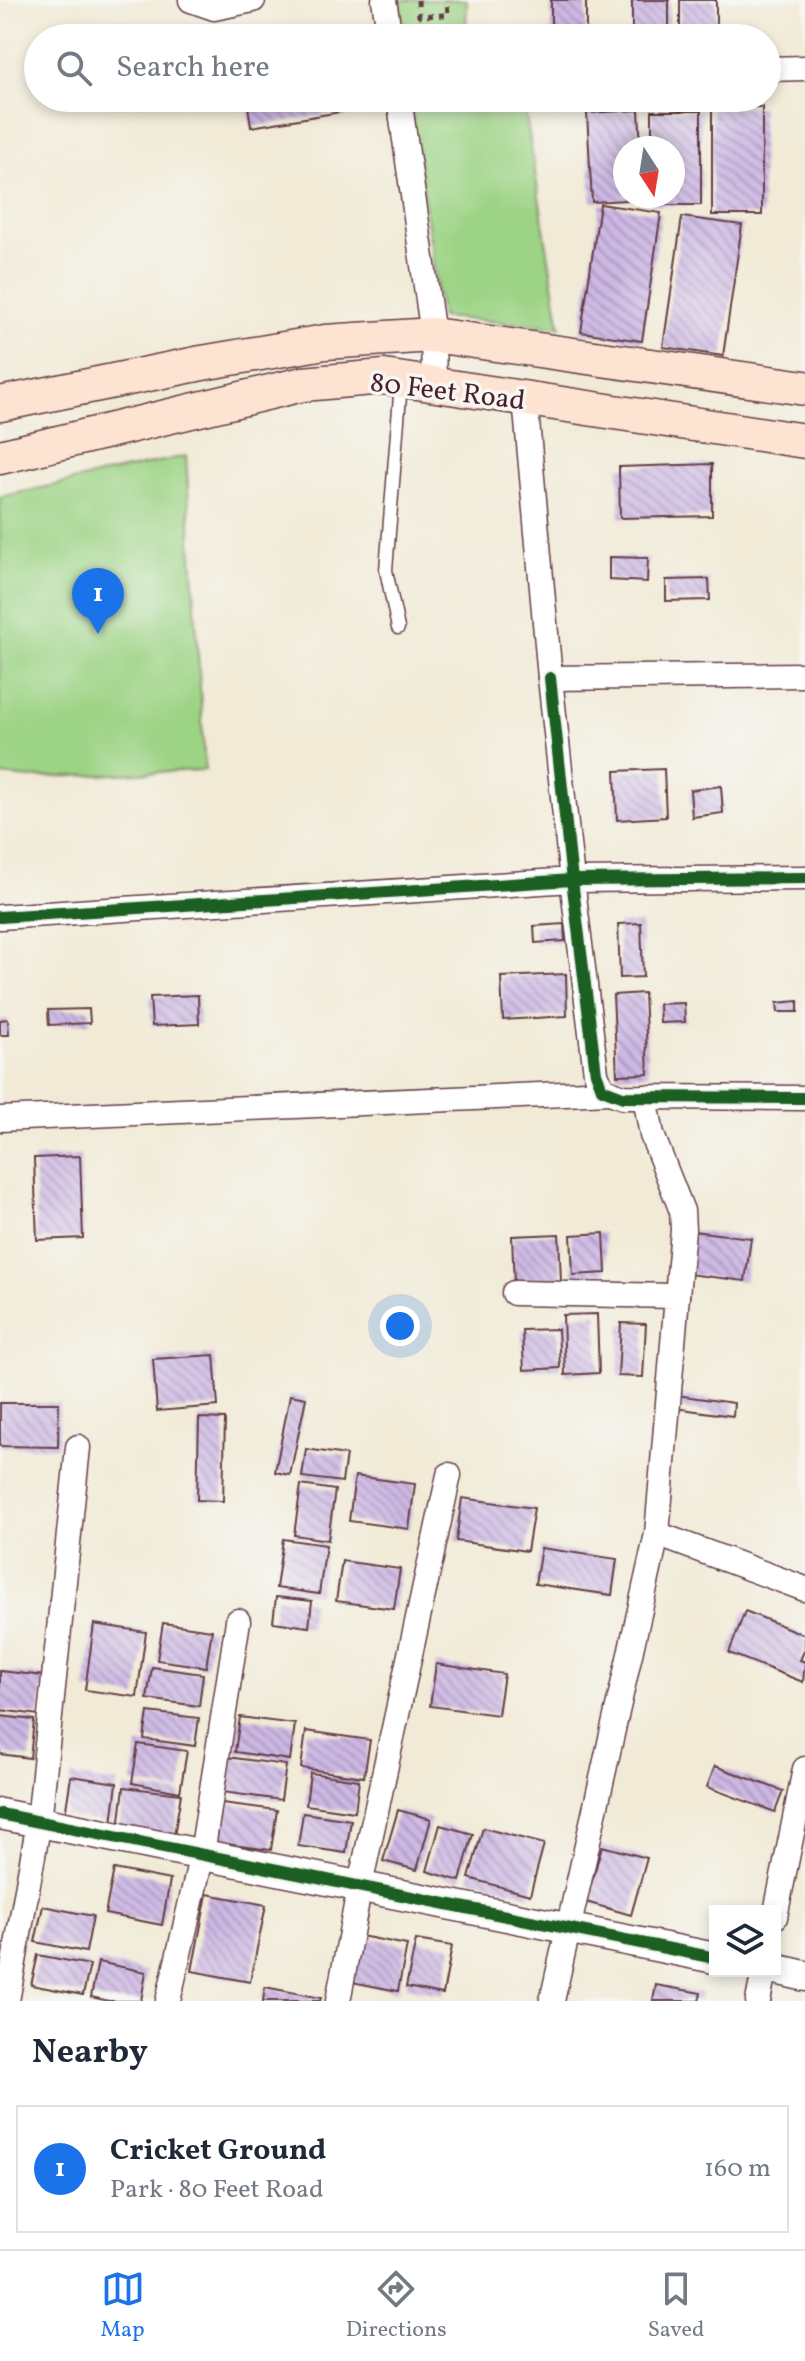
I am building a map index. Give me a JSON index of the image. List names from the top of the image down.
{
  "streets": {
    "main road": ["80 Feet Road"]
  },
  "north": "bottom",
  "page": {
    "search": "Search here",
    "pins": "1",
    "heading": "Nearby",
    "list": [
      {
        "mark": "1",
        "name": "Cricket Ground",
        "note": "Park · 80 Feet Road",
        "value": "160 m"
      }
    ],
    "nav": ["Map", "Directions", "Saved"]
  }
}
